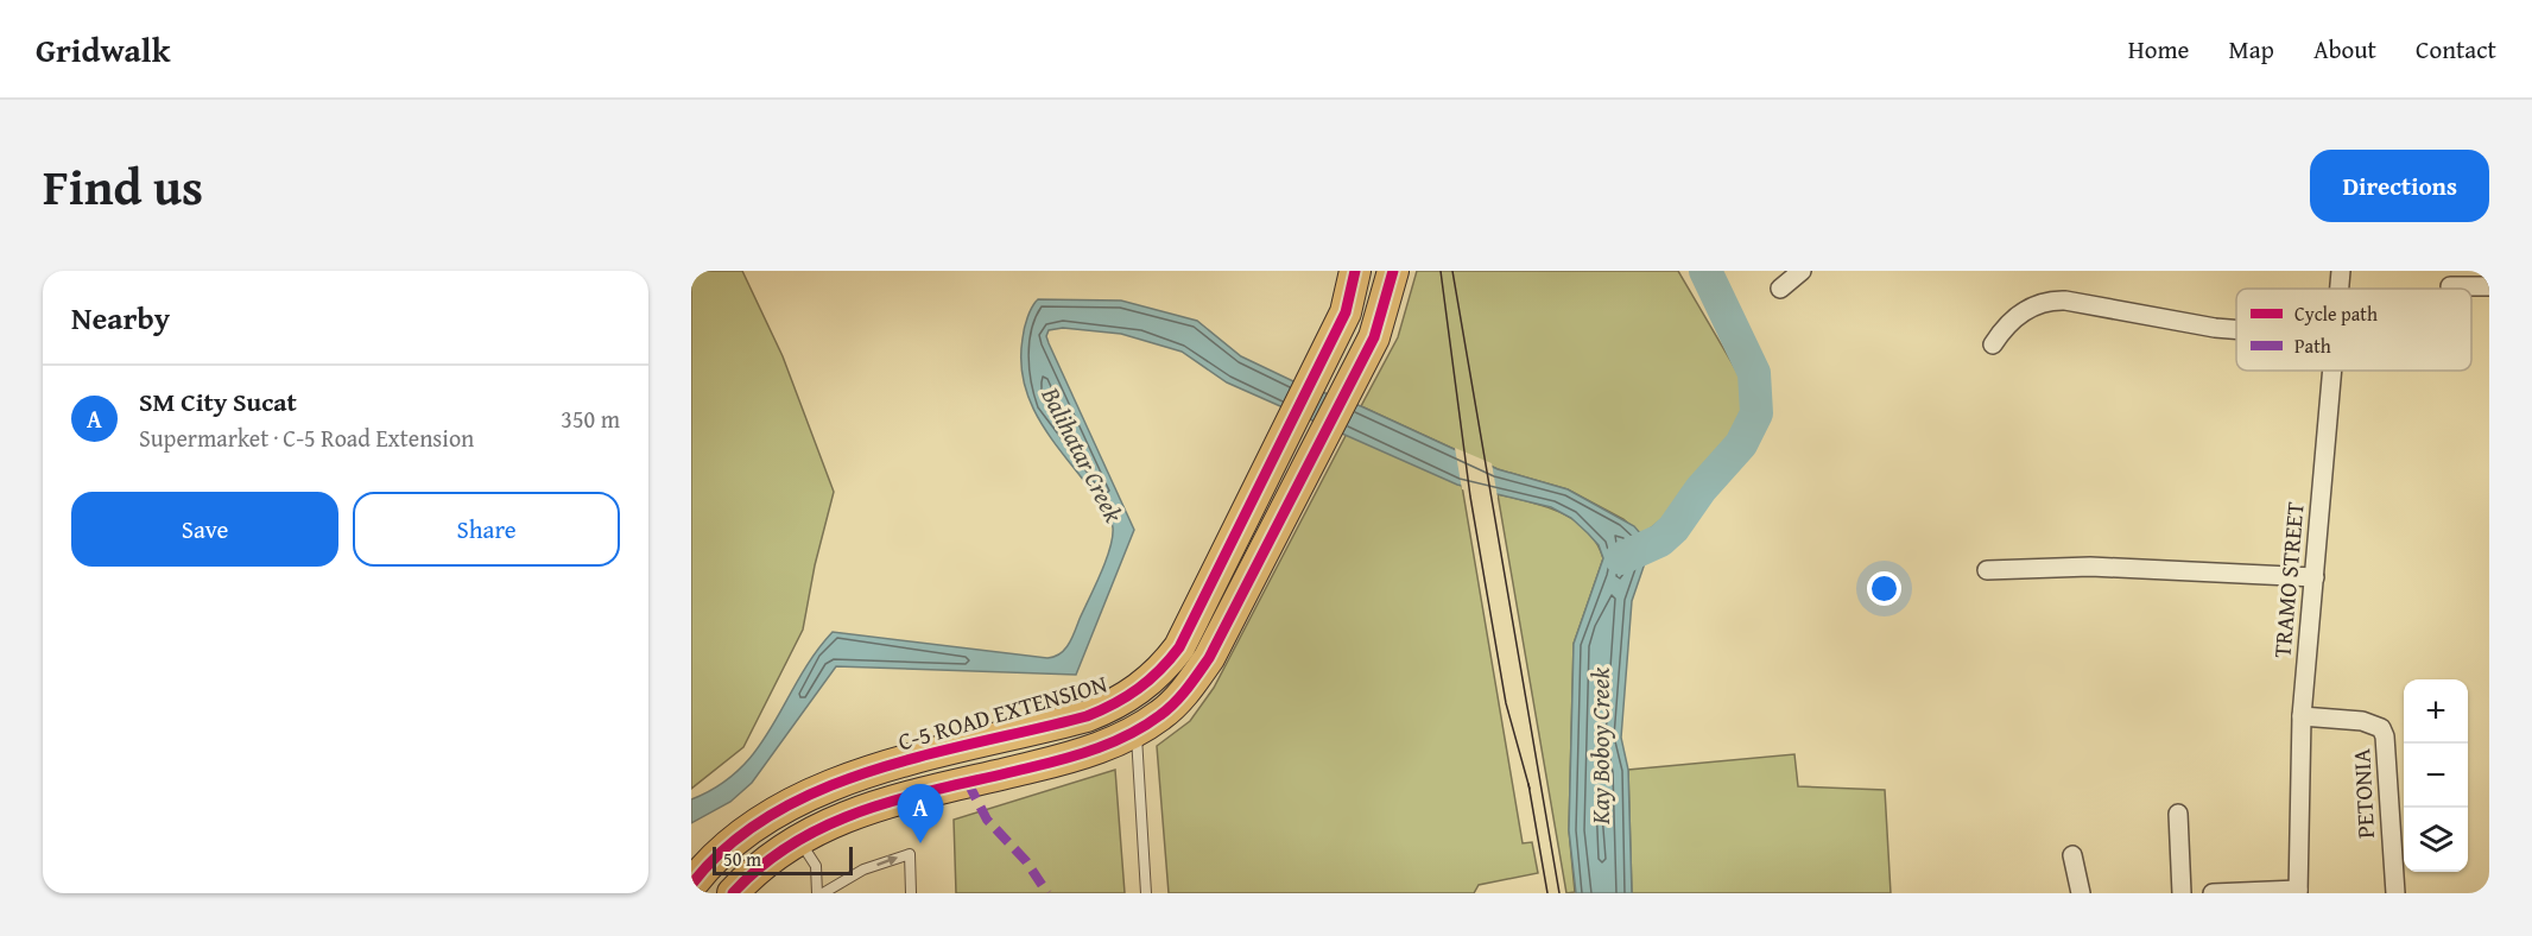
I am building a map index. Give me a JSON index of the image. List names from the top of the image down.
{
  "streets": {
    "main road": ["C-5 ROAD EXTENSION"],
    "street": ["TRAMO STREET", "PETONIA"]
  },
  "crossings": [
    ["TRAMO STREET", "PETONIA"]
  ],
  "water": ["Balihatar Creek", "Kay Boboy Creek"],
  "legend": ["Cycle path", "Path"],
  "scale_bar": "50 m",
  "page": {
    "header": "Gridwalk",
    "nav": [
      "Home",
      "Map",
      "About",
      "Contact"
    ],
    "title": "Find us",
    "buttons": [
      "Directions",
      ["Save", "Share"]
    ],
    "heading": "Nearby",
    "list": [
      {
        "mark": "A",
        "name": "SM City Sucat",
        "note": "Supermarket · C-5 Road Extension",
        "value": "350 m"
      }
    ],
    "map_buttons": ["+", "−"],
    "pins": "A",
    "scale": "50 m"
  }
}
